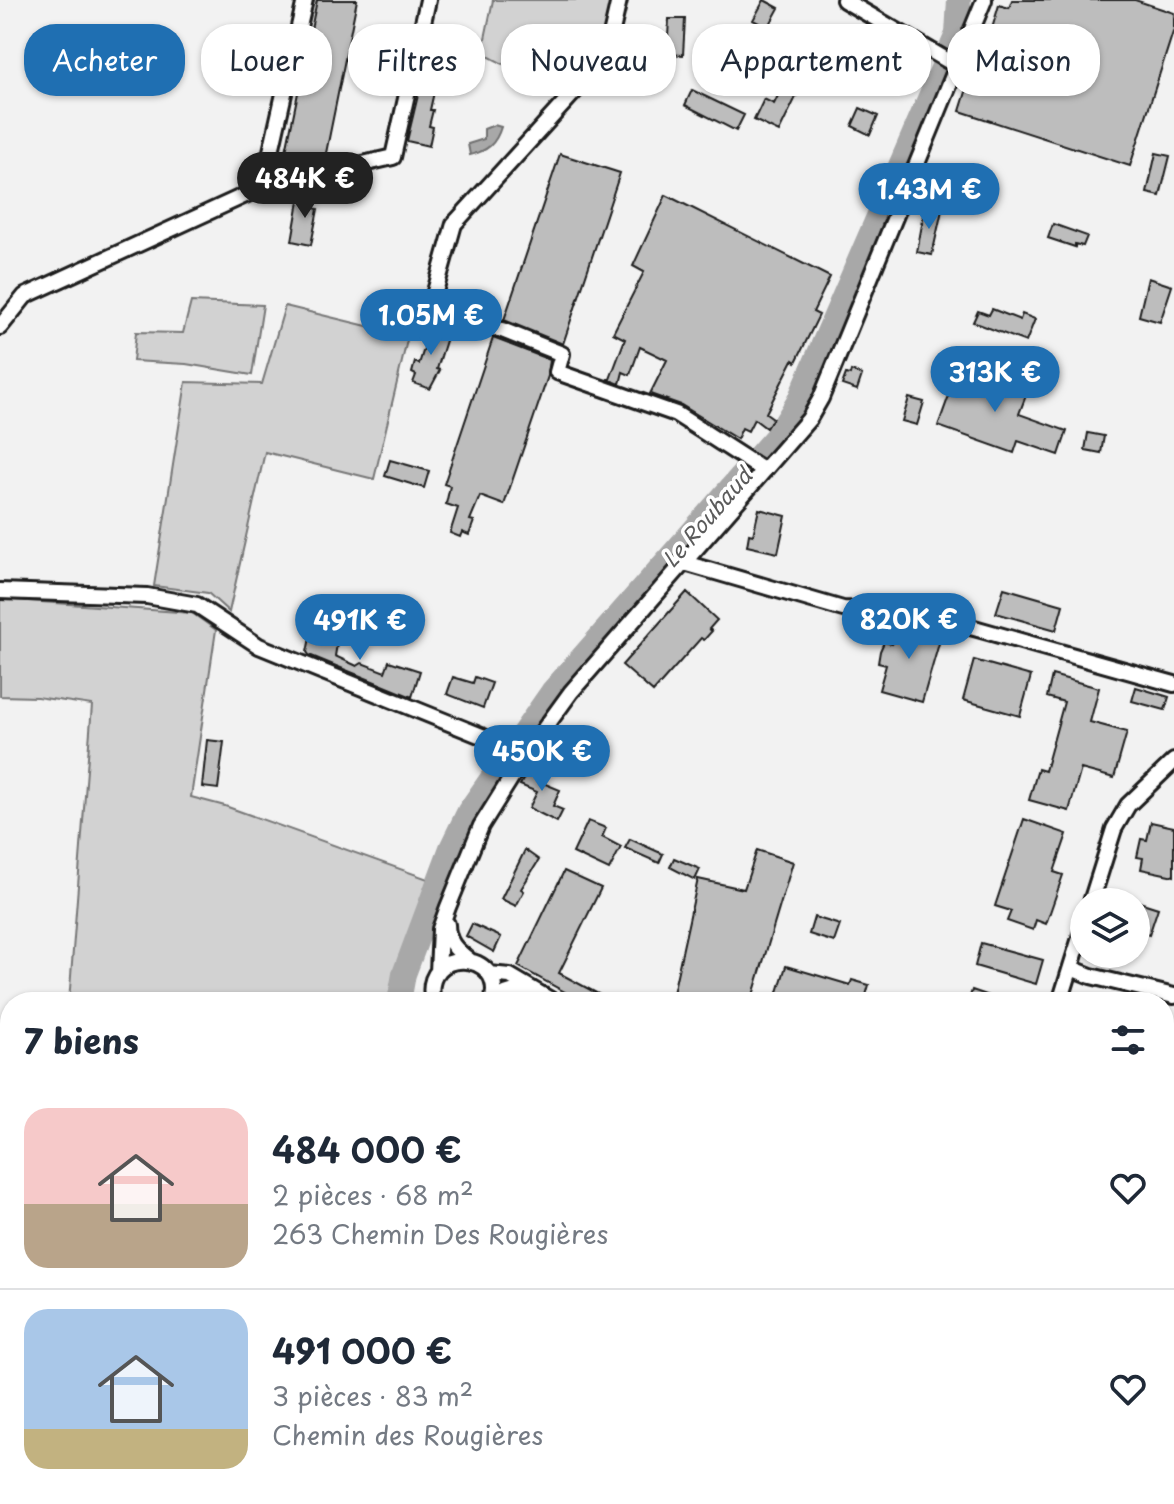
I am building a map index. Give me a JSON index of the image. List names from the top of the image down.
{
  "water": ["Le Roubaud"],
  "page": {
    "chip": [
      "Acheter",
      "Louer",
      "Filtres",
      "Nouveau",
      "Appartement",
      "Maison"
    ],
    "price": [
      "484K €",
      "1.43M €",
      "1.05M €",
      "313K €",
      "820K €",
      "491K €",
      "450K €"
    ],
    "heading": "7 biens",
    "list": [
      {
        "name": "484 000 €",
        "note": "2 pièces · 68 m² · 263 Chemin Des Rougières"
      },
      {
        "name": "491 000 €",
        "note": "3 pièces · 83 m² · Chemin des Rougières"
      }
    ]
  }
}
